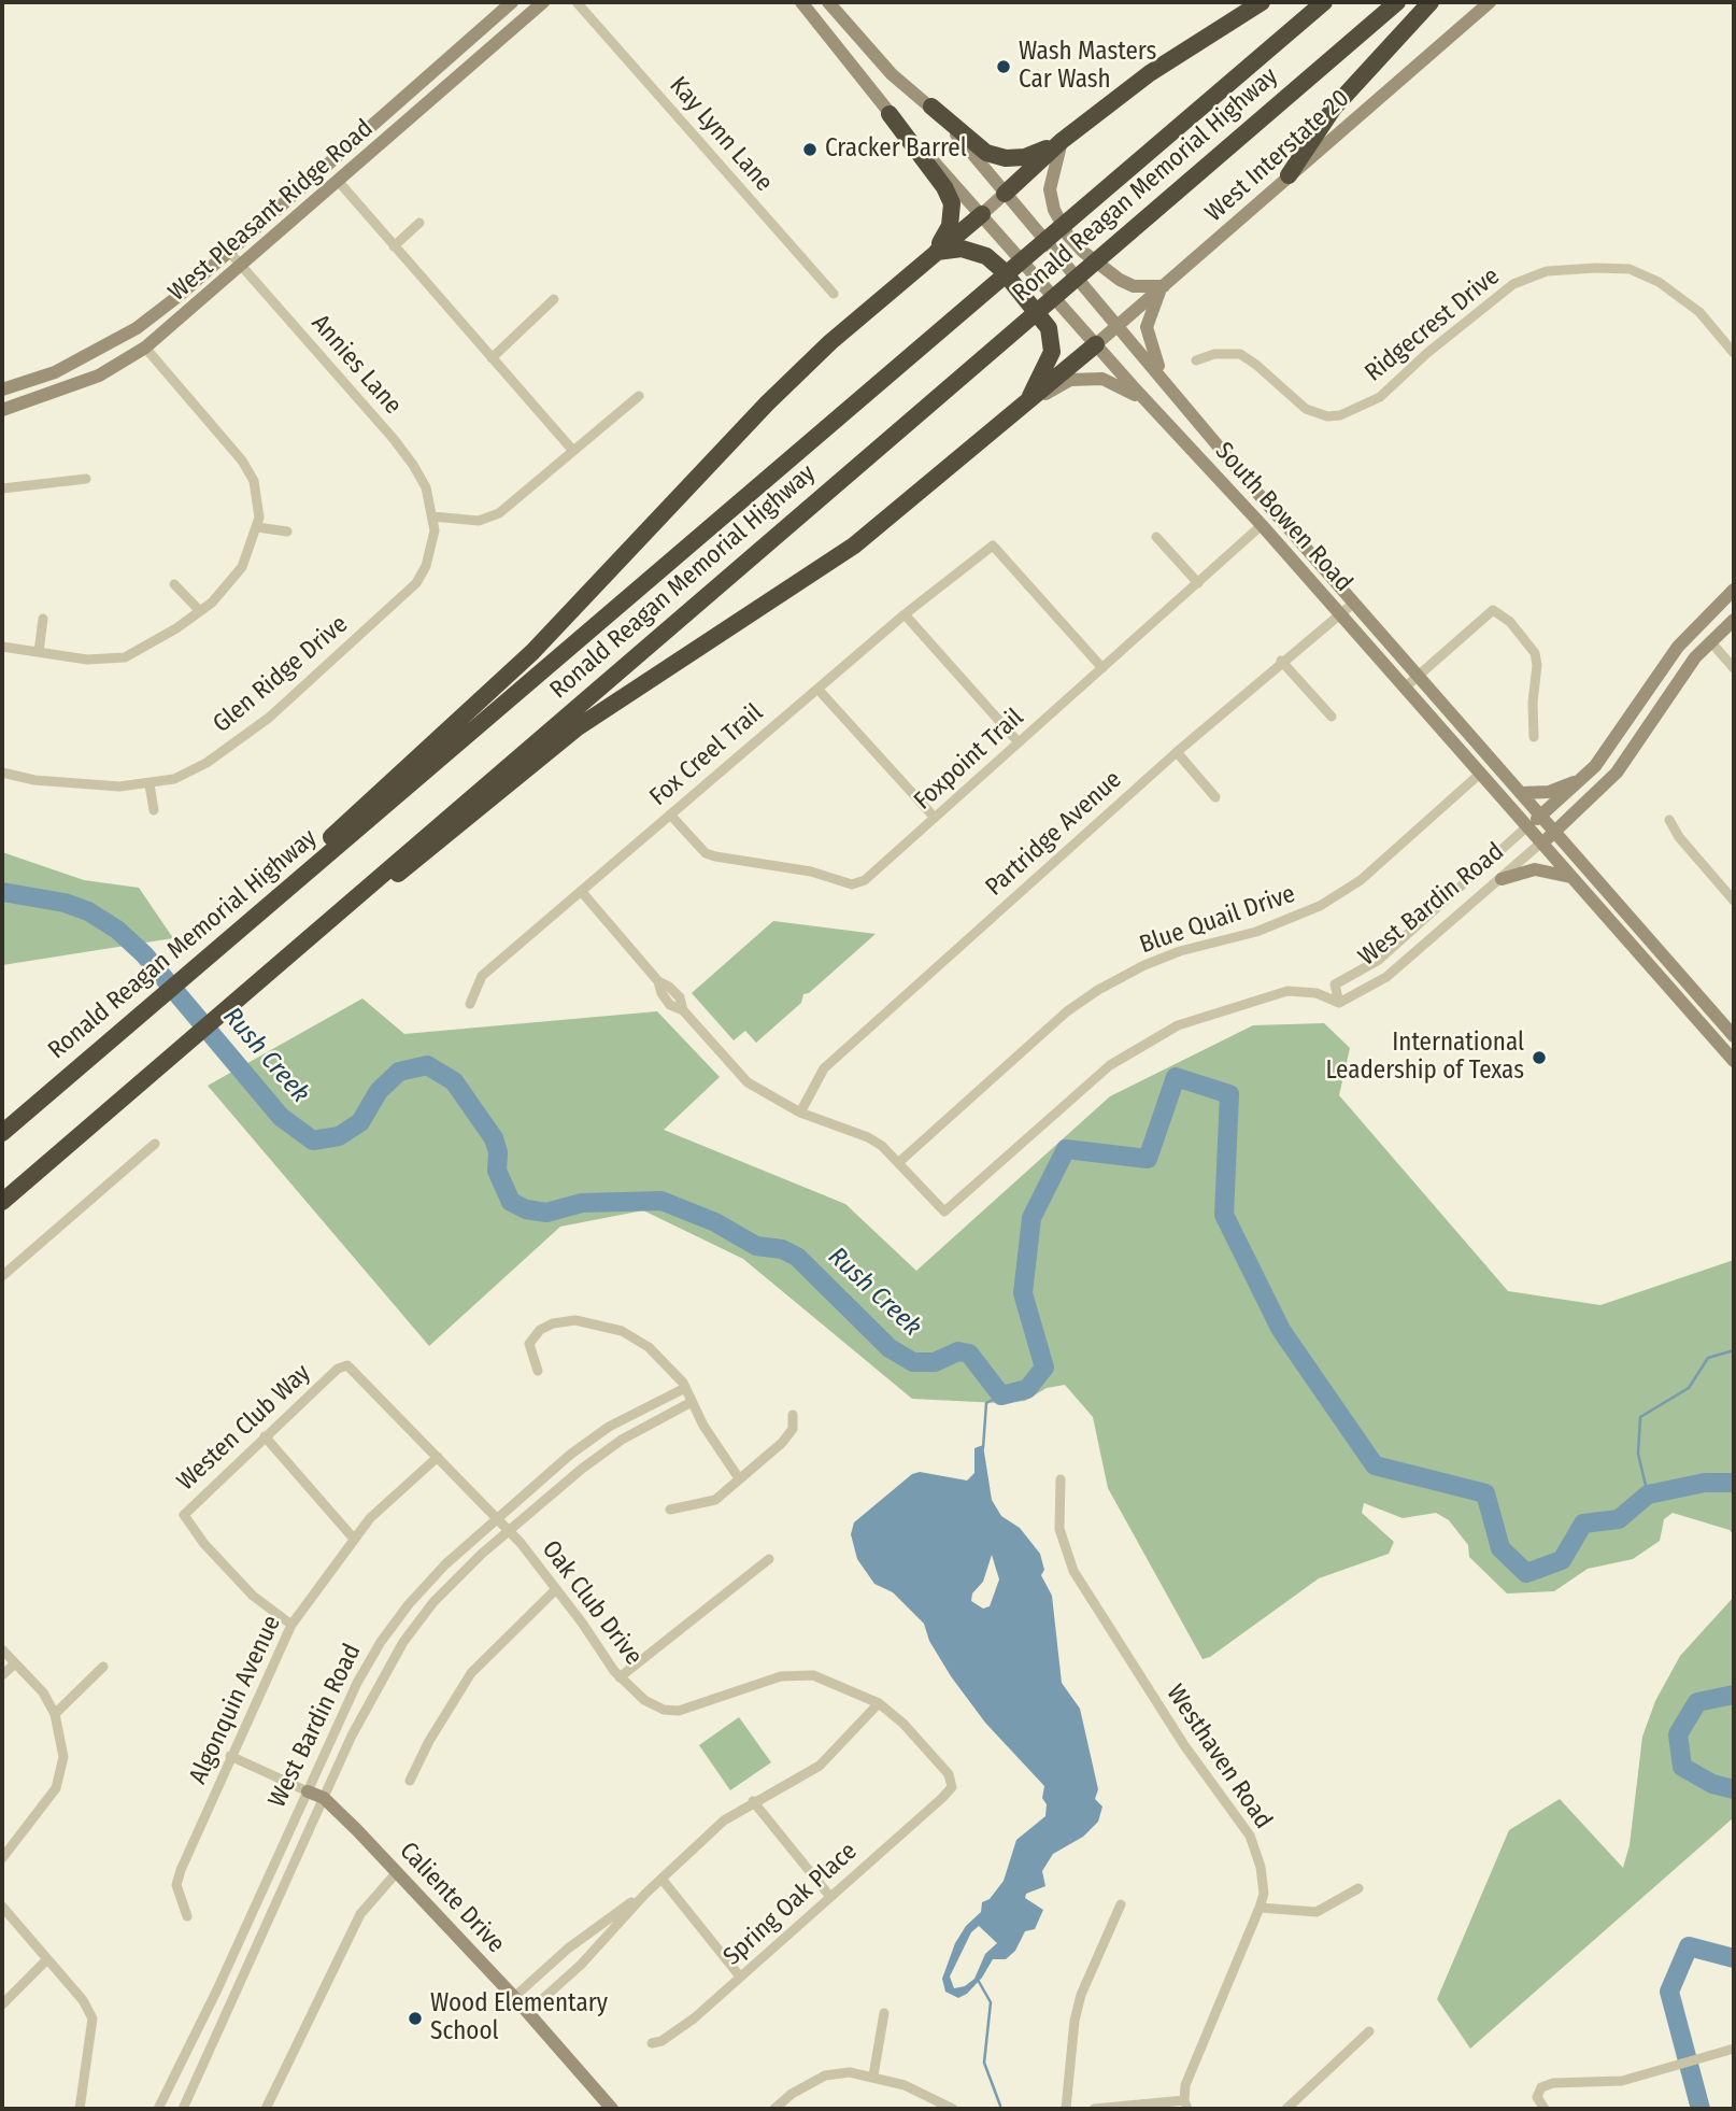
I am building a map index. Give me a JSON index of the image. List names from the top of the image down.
{
  "streets": {
    "highway": ["Ronald Reagan Memorial Highway"],
    "main road": [
      "West Interstate 20",
      "West Pleasant Ridge Road",
      "South Bowen Road",
      "West Bardin Road",
      "Caliente Drive"
    ],
    "street": [
      "Kay Lynn Lane",
      "Ridgecrest Drive",
      "Annies Lane",
      "Glen Ridge Drive",
      "Fox Creel Trail",
      "Foxpoint Trail",
      "Partridge Avenue",
      "Blue Quail Drive",
      "Westen Club Way",
      "Oak Club Drive",
      "Algonquin Avenue",
      "Westhaven Road",
      "Spring Oak Place"
    ]
  },
  "crossings": [
    ["West Interstate 20", "South Bowen Road"],
    ["West Pleasant Ridge Road", "Annies Lane"],
    ["Annies Lane", "Glen Ridge Drive"],
    ["South Bowen Road", "Foxpoint Trail"],
    ["South Bowen Road", "Partridge Avenue"],
    ["South Bowen Road", "West Bardin Road"],
    ["South Bowen Road", "Blue Quail Drive"],
    ["Fox Creel Trail", "Foxpoint Trail"],
    ["West Bardin Road", "Oak Club Drive"],
    ["West Bardin Road", "Caliente Drive"],
    ["Westen Club Way", "Oak Club Drive"],
    ["Westen Club Way", "Algonquin Avenue"],
    ["Oak Club Drive", "Algonquin Avenue"],
    ["Oak Club Drive", "Spring Oak Place"],
    ["Algonquin Avenue", "Caliente Drive"]
  ],
  "water": ["Rush Creek"],
  "places": [
    "Wash Masters Car Wash",
    "Cracker Barrel",
    "International Leadership of Texas",
    "Wood Elementary School"
  ]
}
